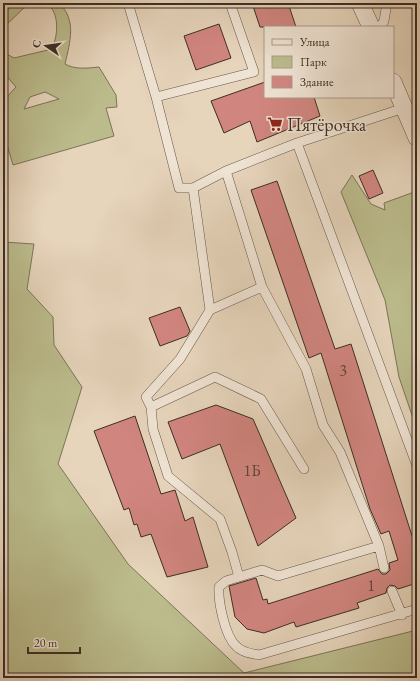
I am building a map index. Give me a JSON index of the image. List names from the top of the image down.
{
  "places": {
    "supermarket": ["Пятёрочка"]
  },
  "house_numbers": ["3", "1Б", "1"],
  "legend": ["Улица", "Парк", "Здание"],
  "scale_bar": "20 m",
  "north": "left"
}
